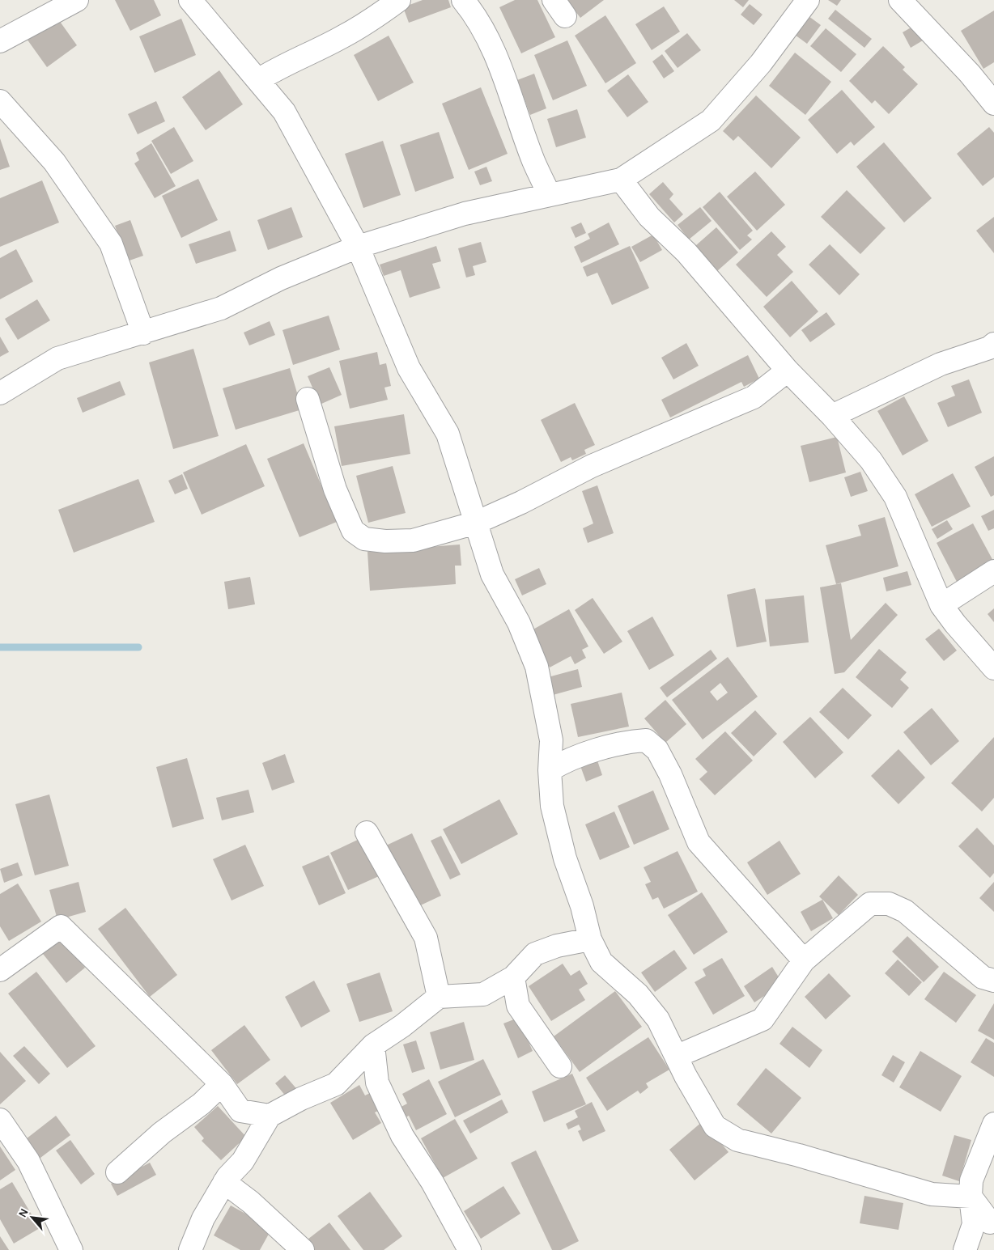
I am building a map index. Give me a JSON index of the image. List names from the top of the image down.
{
  "north": "top left"
}
